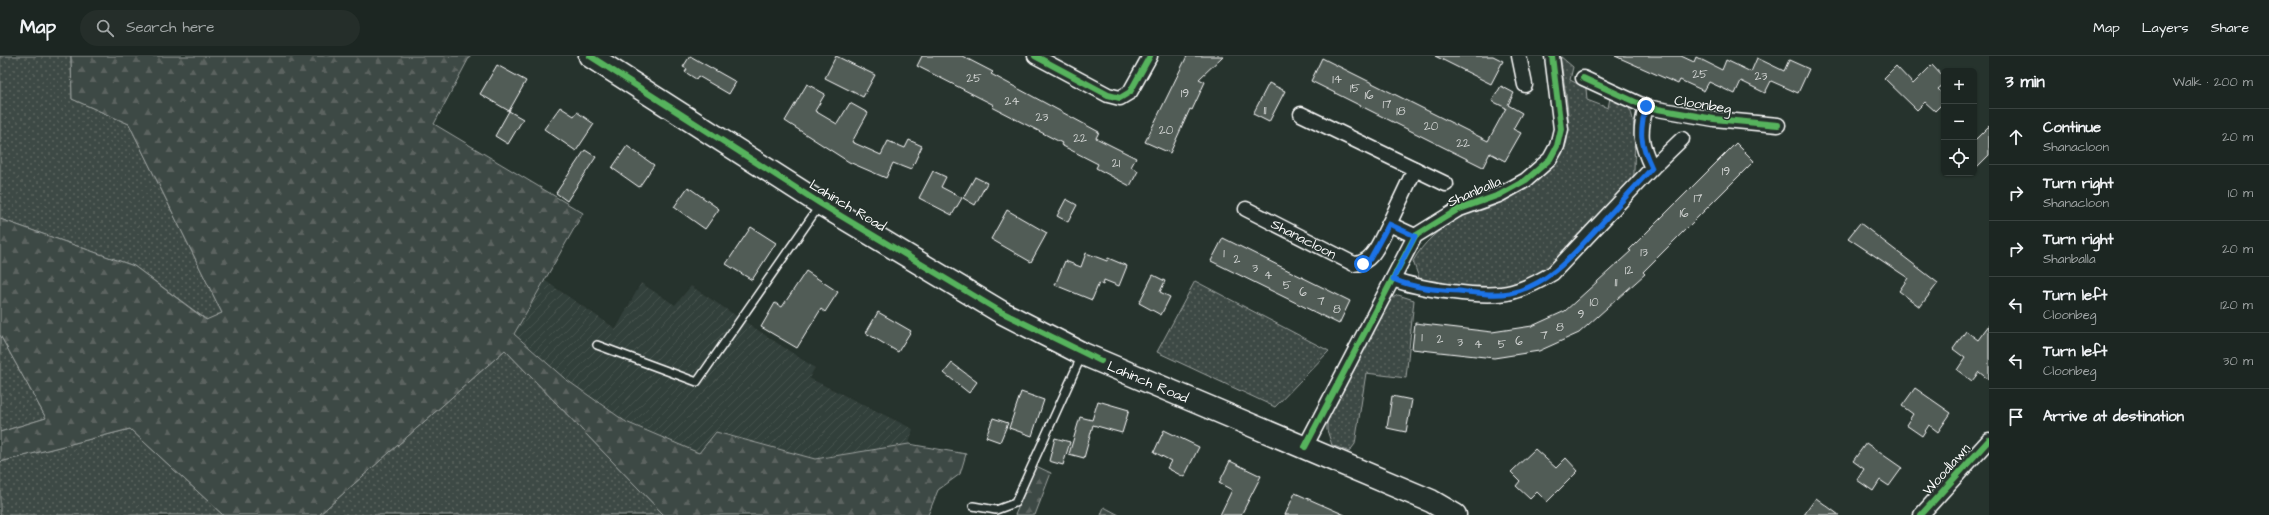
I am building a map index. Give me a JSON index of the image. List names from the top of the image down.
{
  "streets": {
    "main road": ["Lahinch Road"],
    "street": [
      "Cloonbeg",
      "Shanballa",
      "Shanacloon",
      "Woodlawn"
    ]
  },
  "house_numbers": [
    "25",
    "23",
    "25",
    "14",
    "15",
    "19",
    "16",
    "24",
    "17",
    "11",
    "18",
    "23",
    "20",
    "20",
    "22",
    "22",
    "21",
    "19",
    "17",
    "16",
    "13",
    "1",
    "2",
    "3",
    "12",
    "4",
    "11",
    "5",
    "6",
    "7",
    "10",
    "8",
    "9",
    "8",
    "7",
    "1",
    "2",
    "6",
    "3",
    "4",
    "5"
  ],
  "page": {
    "header": "Map",
    "search": "Search here",
    "nav": ["Map", "Layers", "Share"],
    "heading": ["3 min", "Walk · 200 m"],
    "map_buttons": ["+", "−"],
    "list": [
      ["Continue", "Shanacloon", "20 m"],
      ["Turn right", "Shanacloon", "10 m"],
      ["Turn right", "Shanballa", "20 m"],
      ["Turn left", "Cloonbeg", "120 m"],
      ["Turn left", "Cloonbeg", "30 m"],
      "Arrive at destination"
    ]
  }
}
